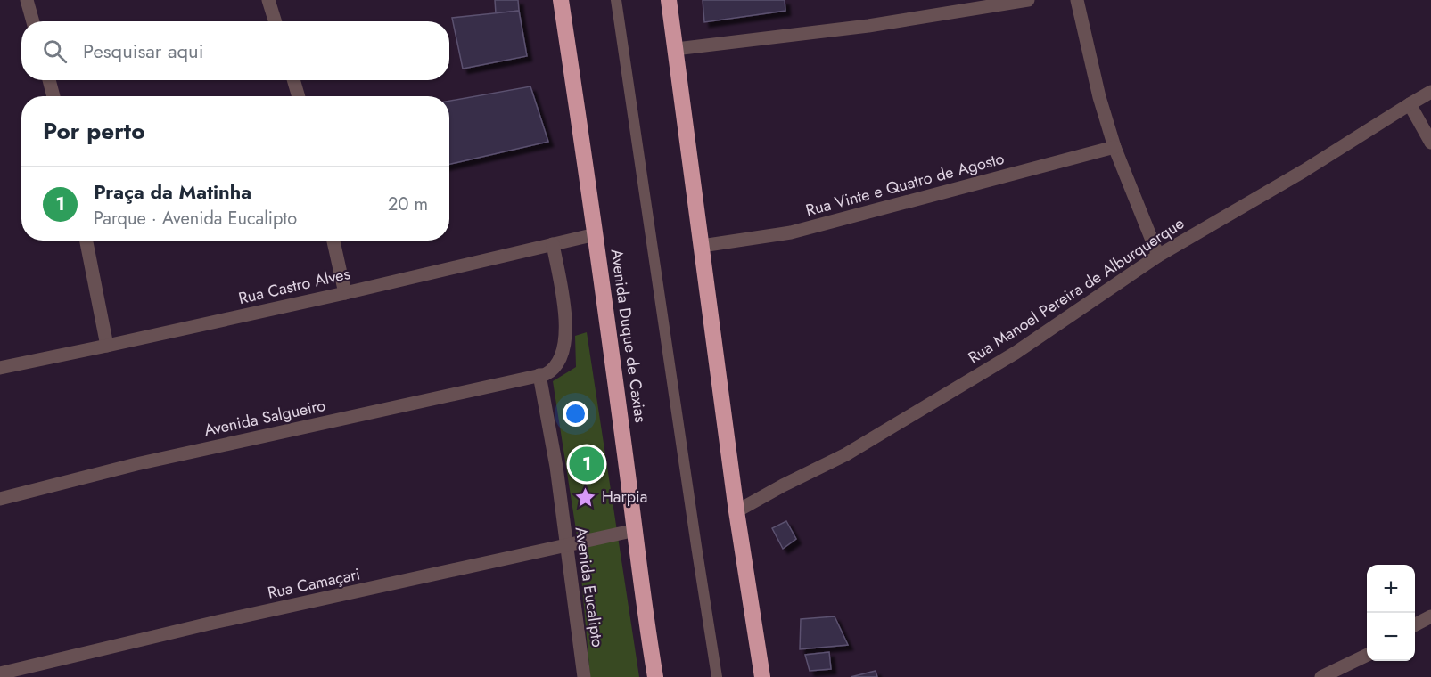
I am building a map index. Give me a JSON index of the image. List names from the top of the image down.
{
  "streets": {
    "highway": ["Avenida Duque de Caxias"],
    "street": [
      "Rua Vinte e Quatro de Agosto",
      "Rua Castro Alves",
      "Rua Manoel Pereira de Alburquerque",
      "Avenida Salgueiro",
      "Rua Camaçari",
      "Avenida Eucalipto"
    ]
  },
  "crossings": [
    ["Rua Castro Alves", "Avenida Duque de Caxias"],
    ["Avenida Duque de Caxias", "Rua Camaçari"],
    ["Avenida Salgueiro", "Avenida Eucalipto"],
    ["Rua Camaçari", "Avenida Eucalipto"]
  ],
  "places": {
    "place": ["Harpia"]
  },
  "page": {
    "search": "Pesquisar aqui",
    "heading": "Por perto",
    "list": [
      {
        "mark": "1",
        "name": "Praça da Matinha",
        "note": "Parque · Avenida Eucalipto",
        "value": "20 m"
      }
    ],
    "pins": "1",
    "map_buttons": ["+", "−"]
  }
}
